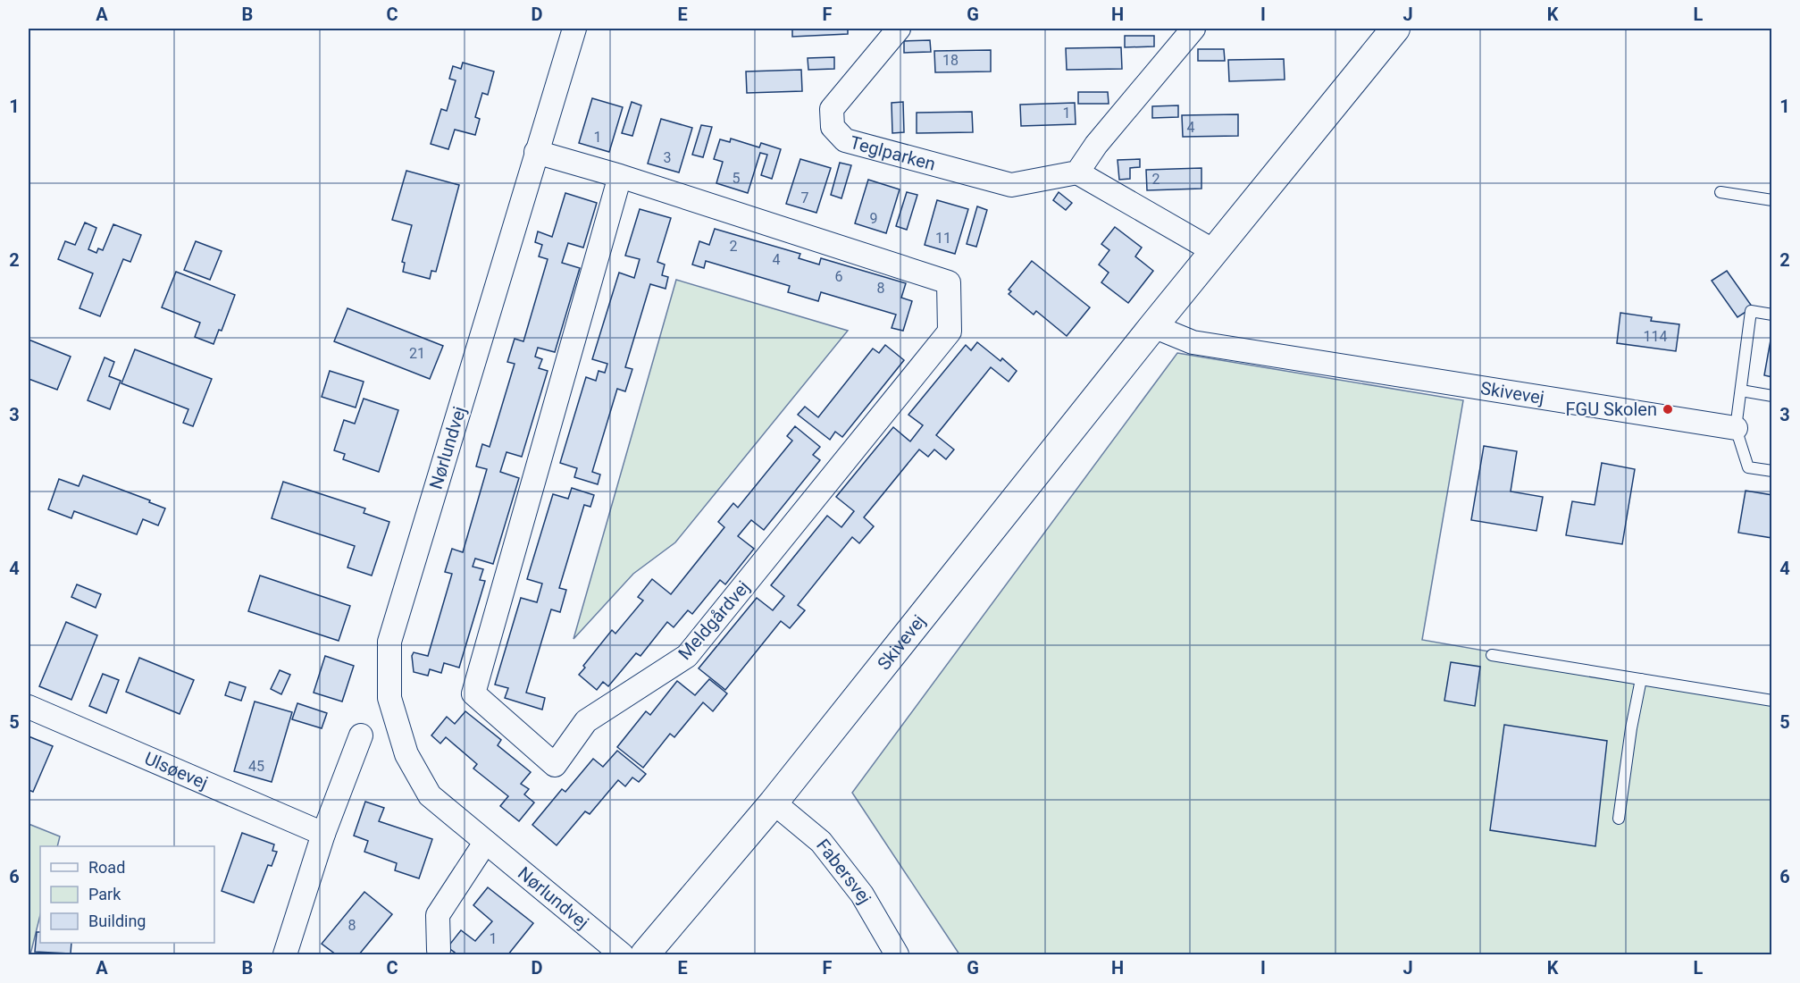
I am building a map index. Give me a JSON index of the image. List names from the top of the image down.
{
  "streets": {
    "street": [
      "Teglparken",
      "Skivevej",
      "Nørlundvej",
      "Meldgårdvej",
      "Ulsøevej",
      "Fabersvej"
    ]
  },
  "crossings": [
    ["Skivevej", "Fabersvej"],
    ["Nørlundvej", "Meldgårdvej"]
  ],
  "places": ["FGU Skolen"],
  "house_numbers": [
    "18",
    "1",
    "4",
    "1",
    "3",
    "5",
    "2",
    "7",
    "9",
    "11",
    "2",
    "4",
    "6",
    "8",
    "114",
    "21",
    "45",
    "8",
    "1"
  ],
  "legend": ["Road", "Park", "Building"],
  "grid": {
    "columns": [
      "A",
      "B",
      "C",
      "D",
      "E",
      "F",
      "G",
      "H",
      "I",
      "J",
      "K",
      "L"
    ],
    "rows": [
      "1",
      "2",
      "3",
      "4",
      "5",
      "6"
    ]
  }
}
